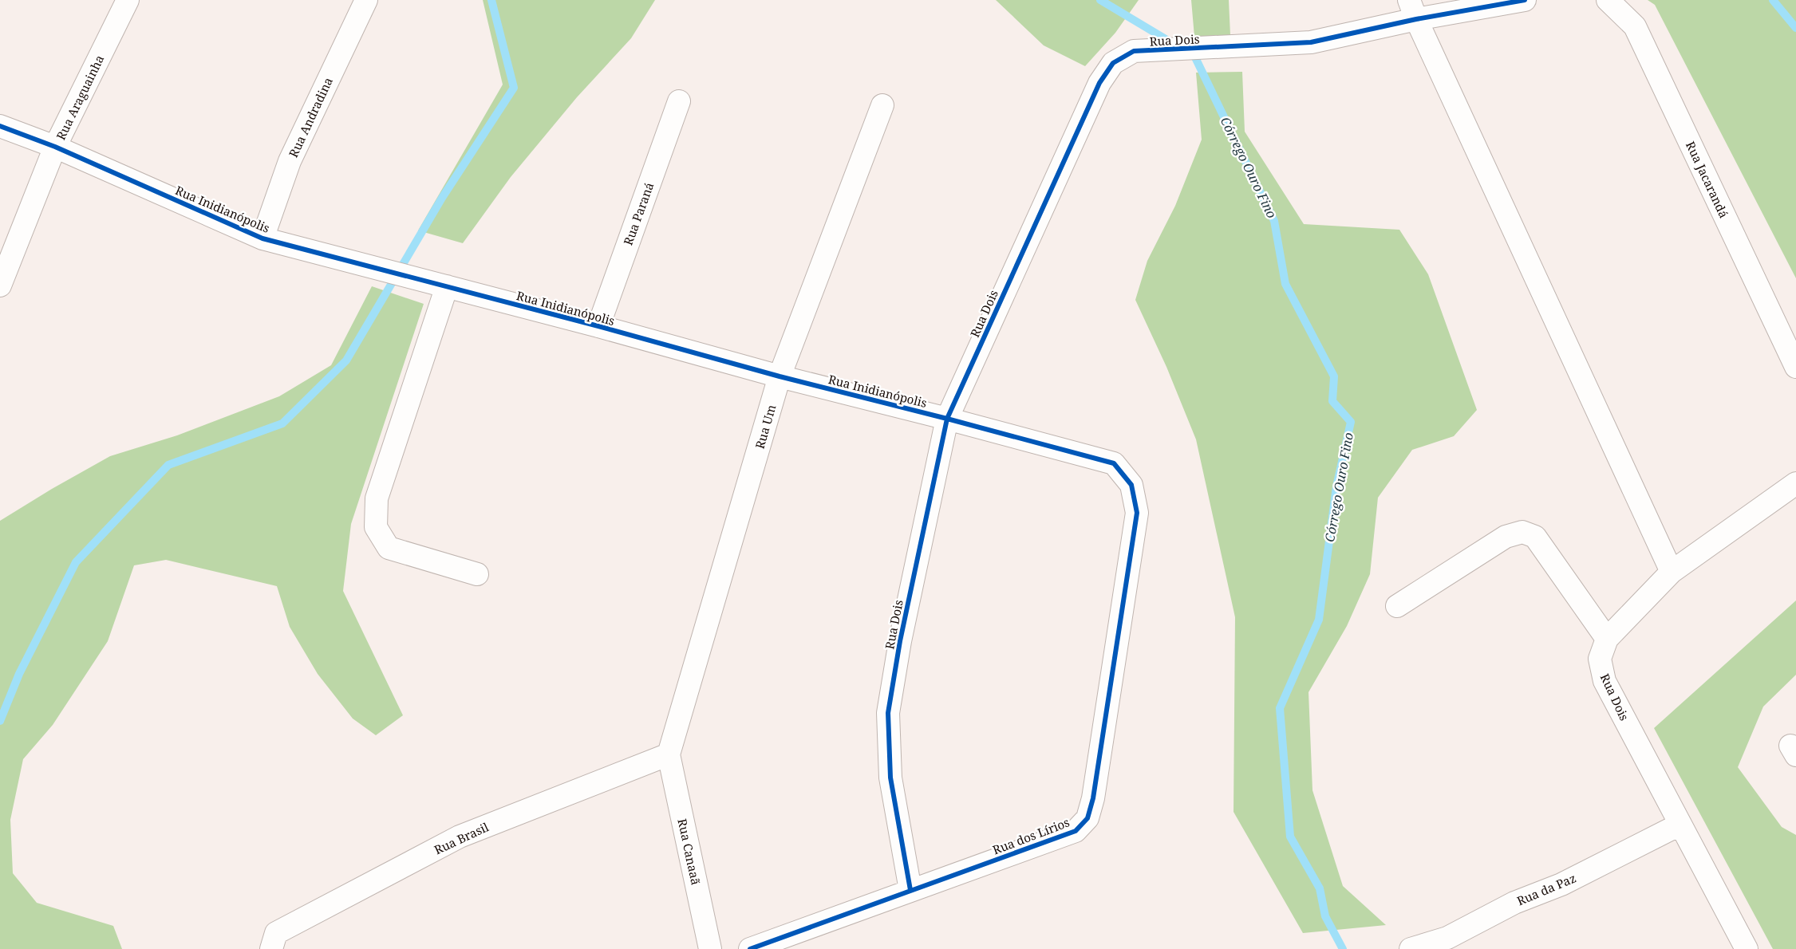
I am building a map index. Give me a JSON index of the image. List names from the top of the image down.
{
  "streets": {
    "street": [
      "Rua Dois",
      "Rua Araguainha",
      "Rua Andradina",
      "Rua Jacarandá",
      "Rua Inidianópolis",
      "Rua Paraná",
      "Rua Um",
      "Rua dos Lírios",
      "Rua Brasil",
      "Rua Canaaã",
      "Rua da Paz"
    ]
  },
  "crossings": [
    ["Rua Dois", "Rua Inidianópolis"],
    ["Rua Dois", "Rua dos Lírios"],
    ["Rua Dois", "Rua da Paz"],
    ["Rua Araguainha", "Rua Inidianópolis"],
    ["Rua Andradina", "Rua Inidianópolis"],
    ["Rua Inidianópolis", "Rua Paraná"],
    ["Rua Inidianópolis", "Rua Um"],
    ["Rua Inidianópolis", "Rua dos Lírios"],
    ["Rua Um", "Rua Brasil"],
    ["Rua Um", "Rua Canaaã"],
    ["Rua Brasil", "Rua Canaaã"]
  ],
  "water": ["Córrego Ouro Fino"]
}
